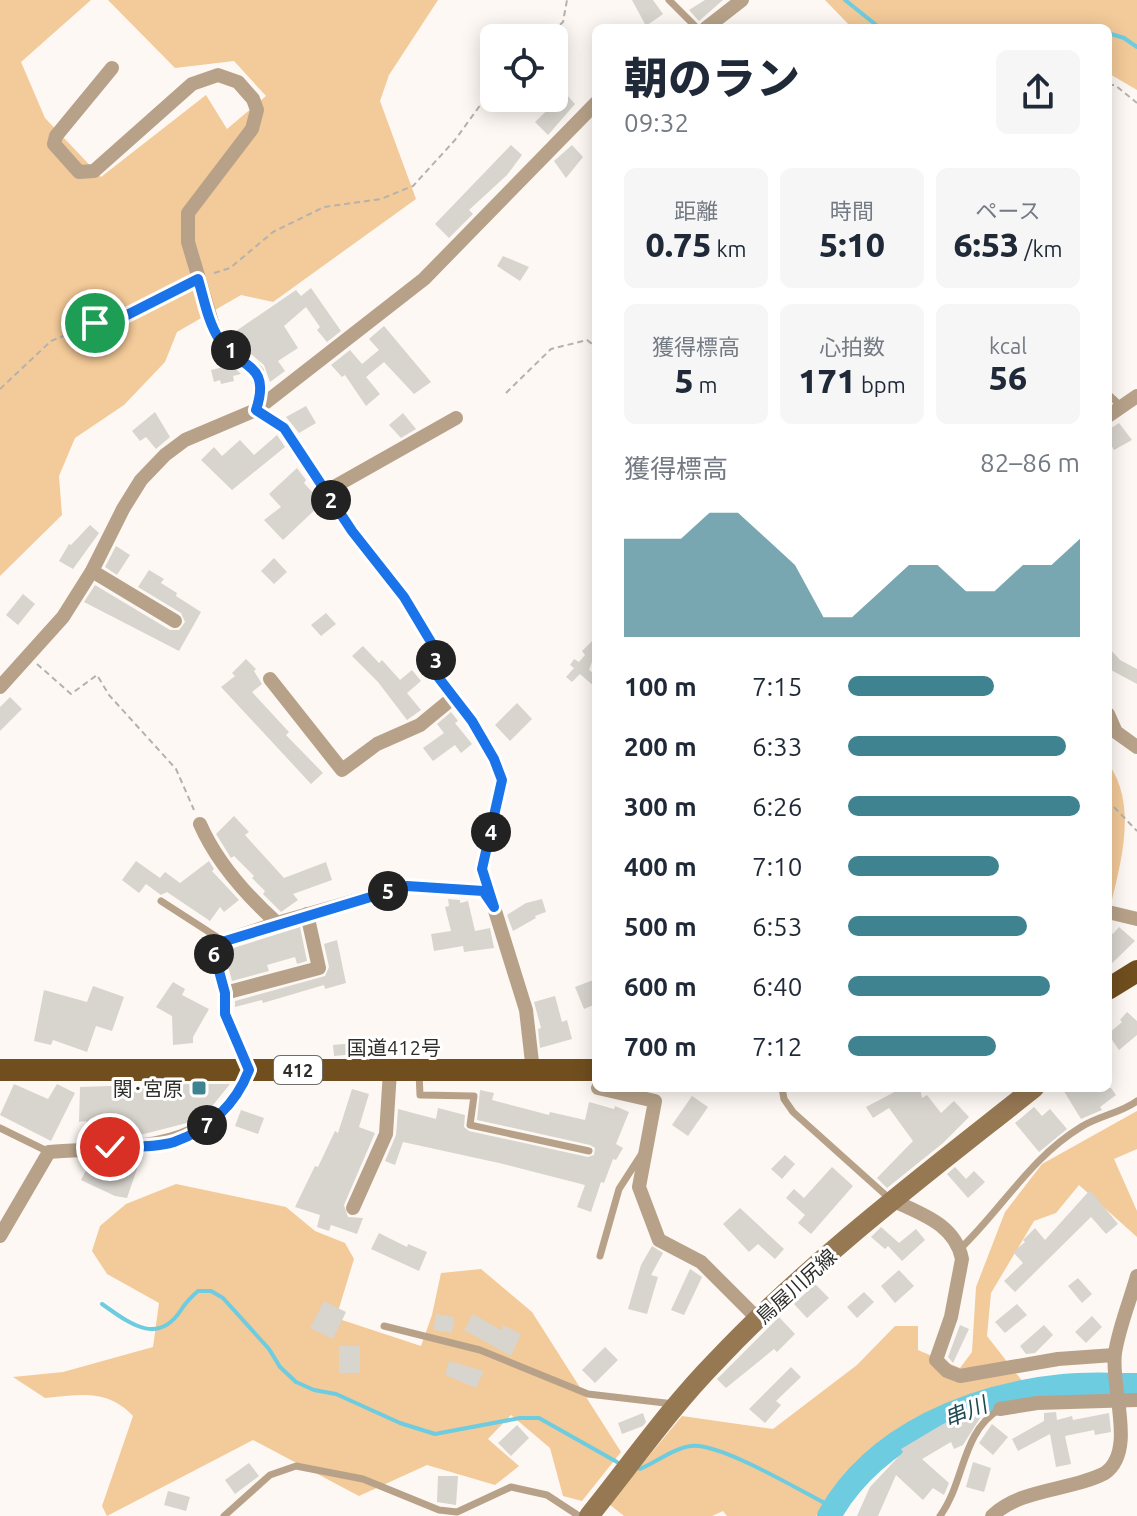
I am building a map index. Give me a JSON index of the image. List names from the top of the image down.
{
  "streets": {
    "highway": ["国道412号", "412"],
    "main road": ["鳥屋川尻線"]
  },
  "water": ["串川"],
  "places": {
    "transit": ["関･宮原"]
  },
  "page": {
    "heading": ["朝のラン", "09:32"],
    "stats": [
      ["距離", "0.75 km"],
      ["時間", "5:10"],
      ["ペース", "6:53 /km"],
      ["獲得標高", "5 m"],
      ["心拍数", "171 bpm"],
      ["kcal", "56"]
    ],
    "pins": [
      "1",
      "2",
      "3",
      "4",
      "5",
      "6",
      "7"
    ],
    "chart": ["獲得標高", "82–86 m"],
    "list": [
      {
        "name": "100 m",
        "note": "7:15"
      },
      {
        "name": "200 m",
        "note": "6:33"
      },
      {
        "name": "300 m",
        "note": "6:26"
      },
      {
        "name": "400 m",
        "note": "7:10"
      },
      {
        "name": "500 m",
        "note": "6:53"
      },
      {
        "name": "600 m",
        "note": "6:40"
      },
      {
        "name": "700 m",
        "note": "7:12"
      }
    ]
  }
}
